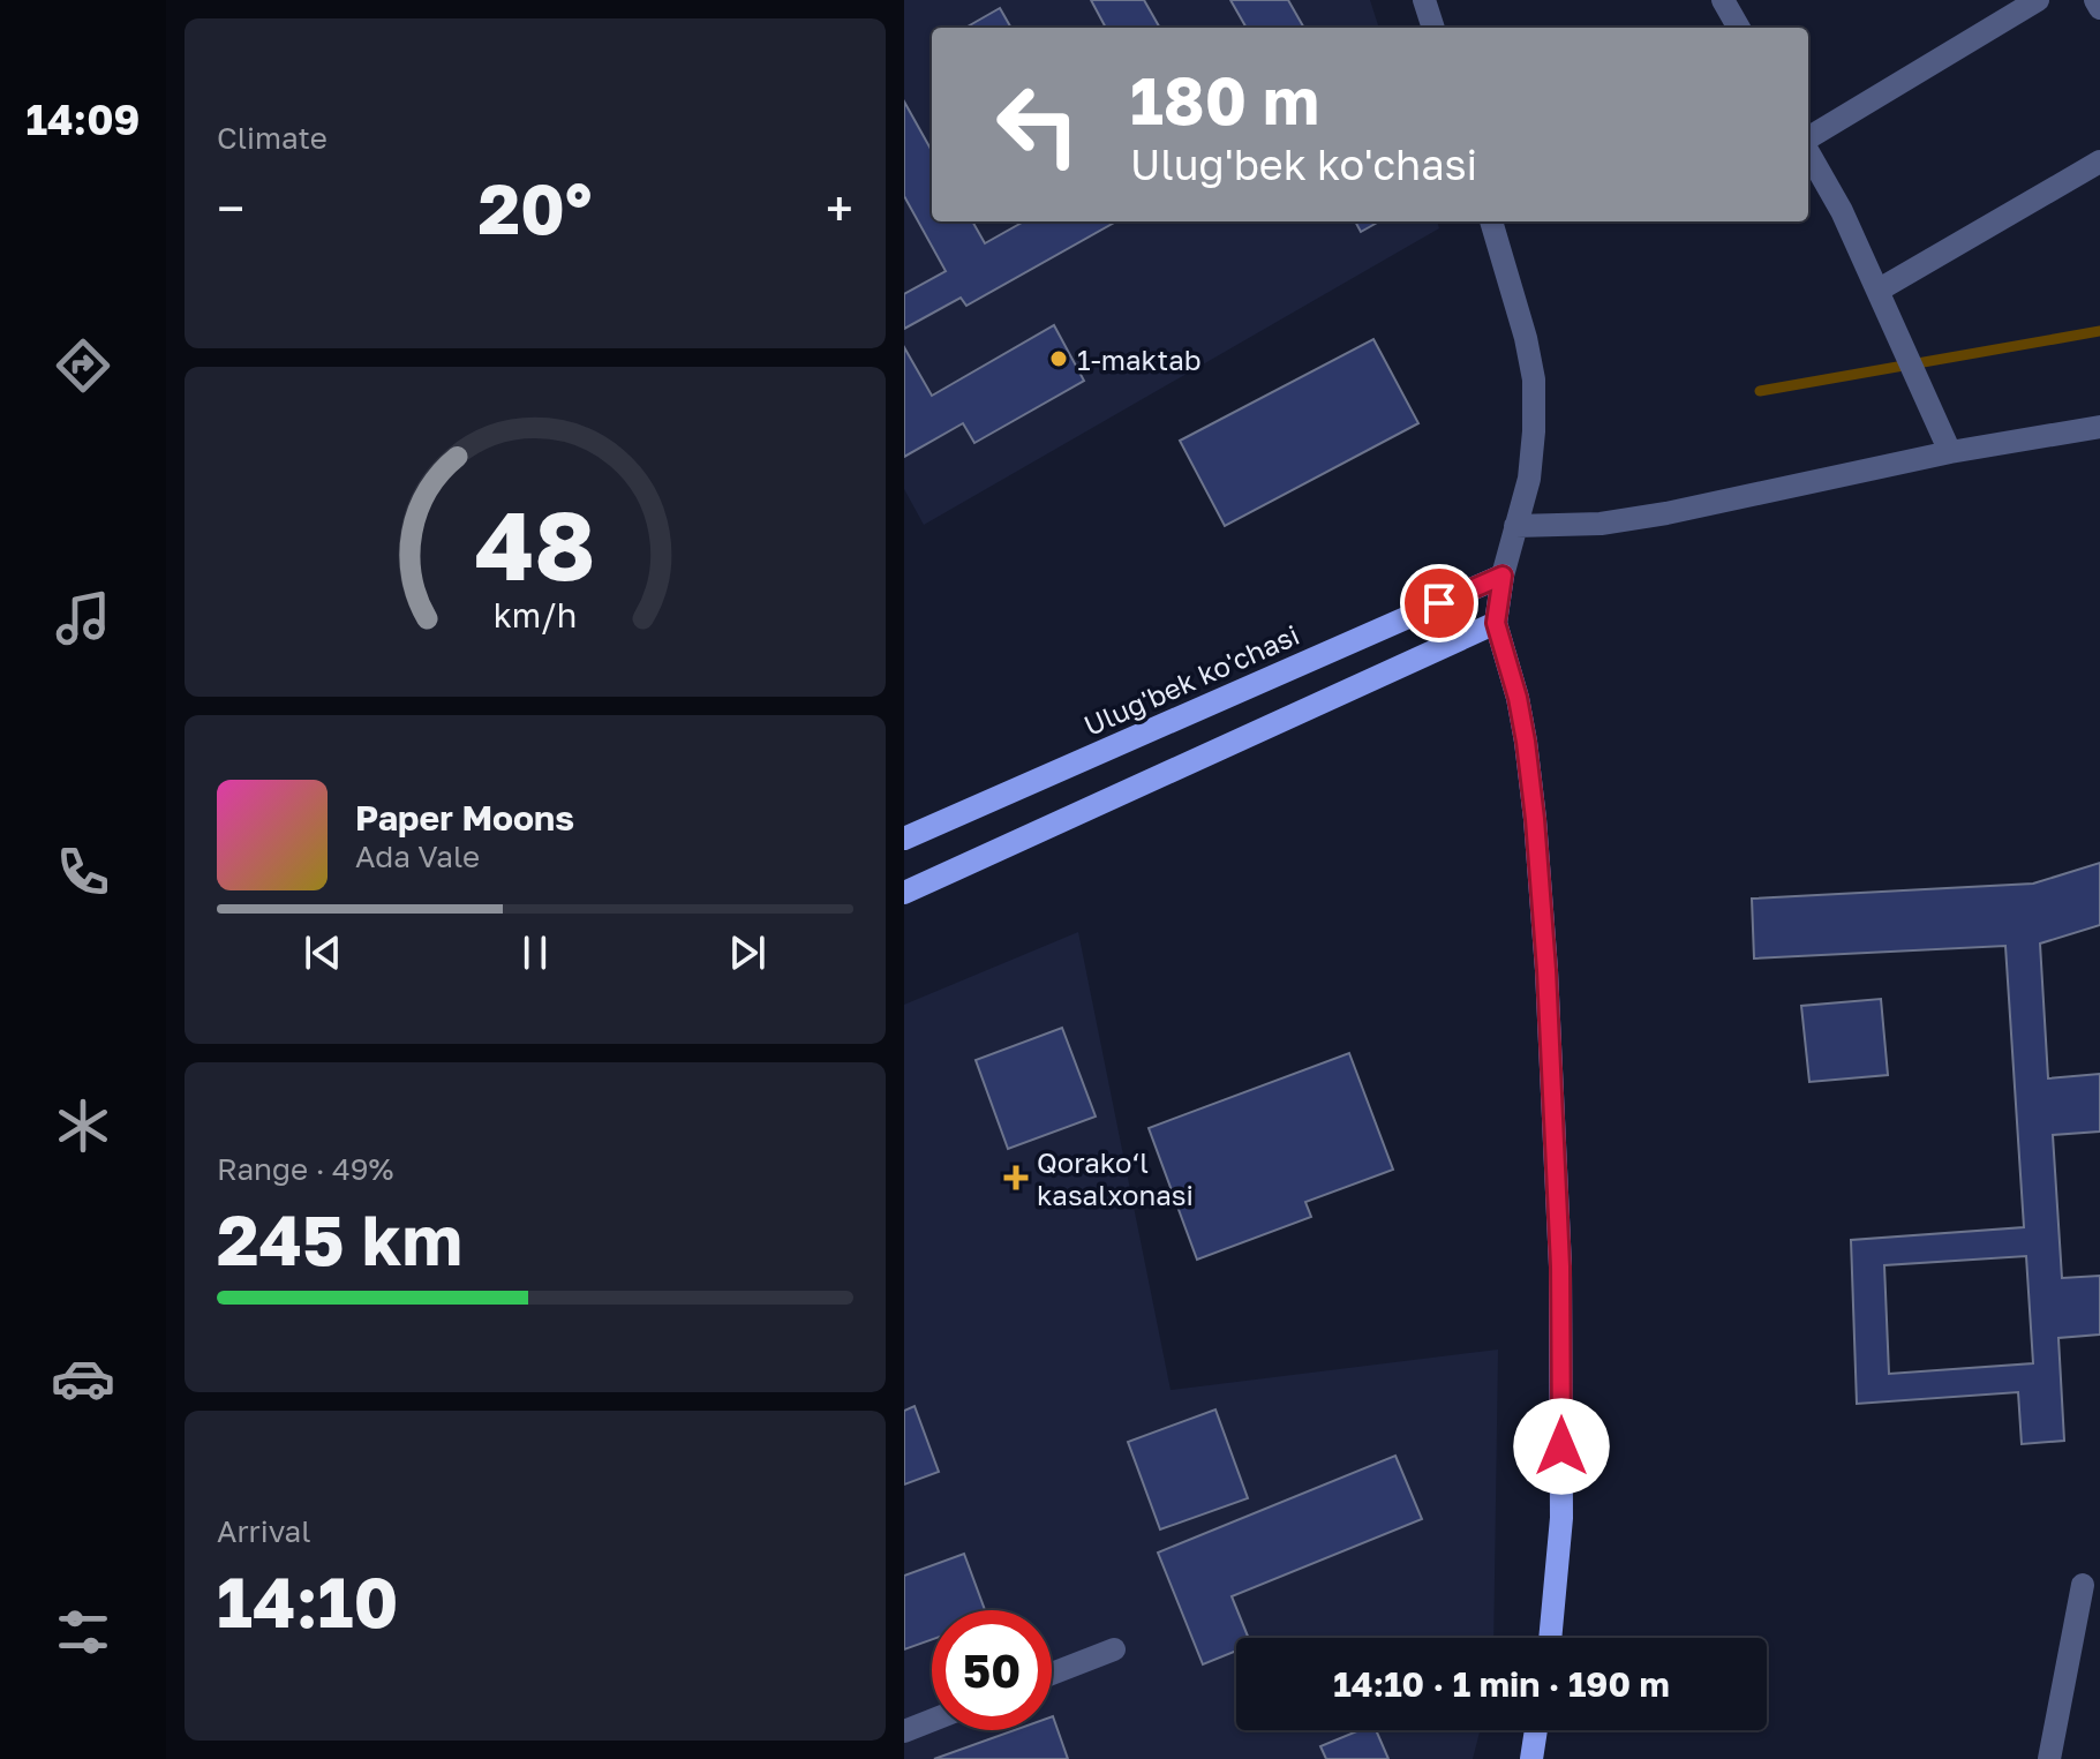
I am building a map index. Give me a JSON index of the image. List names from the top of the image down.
{
  "streets": {
    "main road": ["Ulug'bek ko'chasi"]
  },
  "places": {
    "other": ["1-maktab"],
    "health": ["Qorako‘l kasalxonasi"]
  },
  "page": {
    "tabs": "14:09",
    "tile": [
      "Climate",
      ["Range · 49%", "245 km"],
      ["Arrival", "14:10"]
    ],
    "turn": ["180 m", "Ulug'bek ko'chasi"],
    "heat": ["−", "20°", "+"],
    "song": ["Paper Moons", "Ada Vale"],
    "limit": "50",
    "trip": "14:10 · 1 min · 190 m",
    "gauge": ["48", "km/h"]
  }
}
